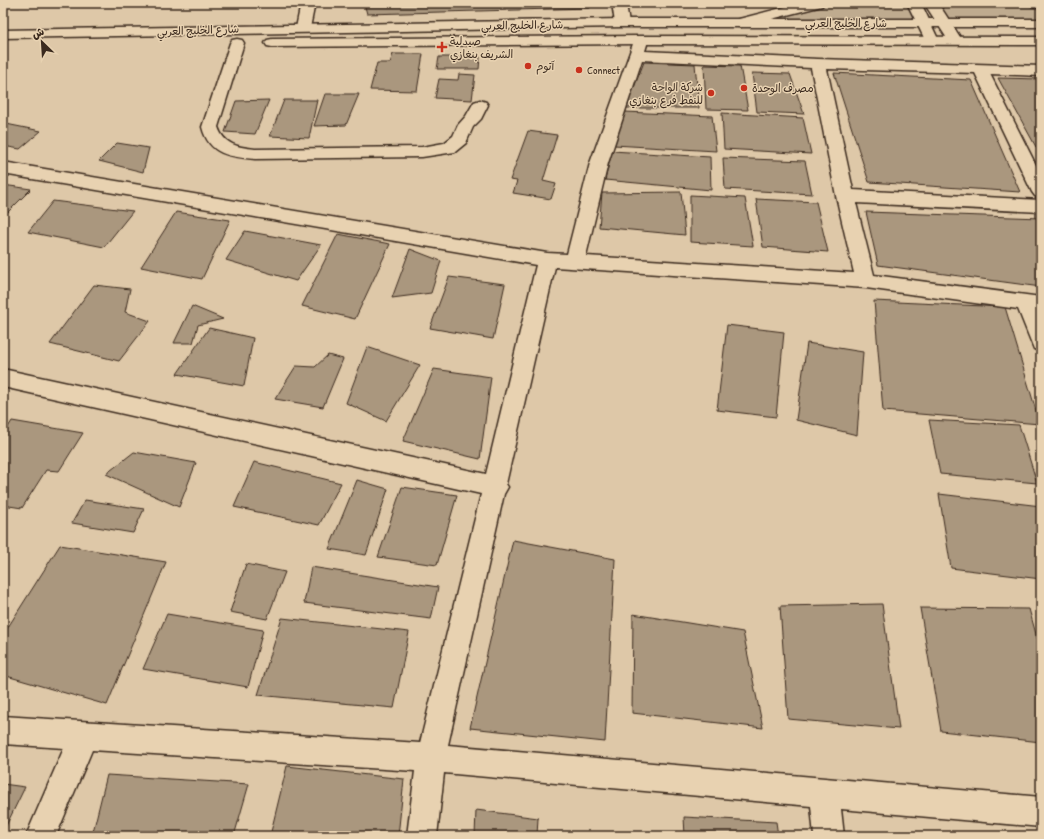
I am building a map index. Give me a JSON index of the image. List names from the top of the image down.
{
  "streets": {
    "main road": ["شارع الخليج العربي"]
  },
  "places": {
    "health": ["صيدلية الشريف بنغازي"],
    "other": [
      "آتوم",
      "Connect",
      "مصرف الوحدة",
      "شركة الواحة للنفط فرع بنغازي"
    ]
  },
  "north": "top left"
}
